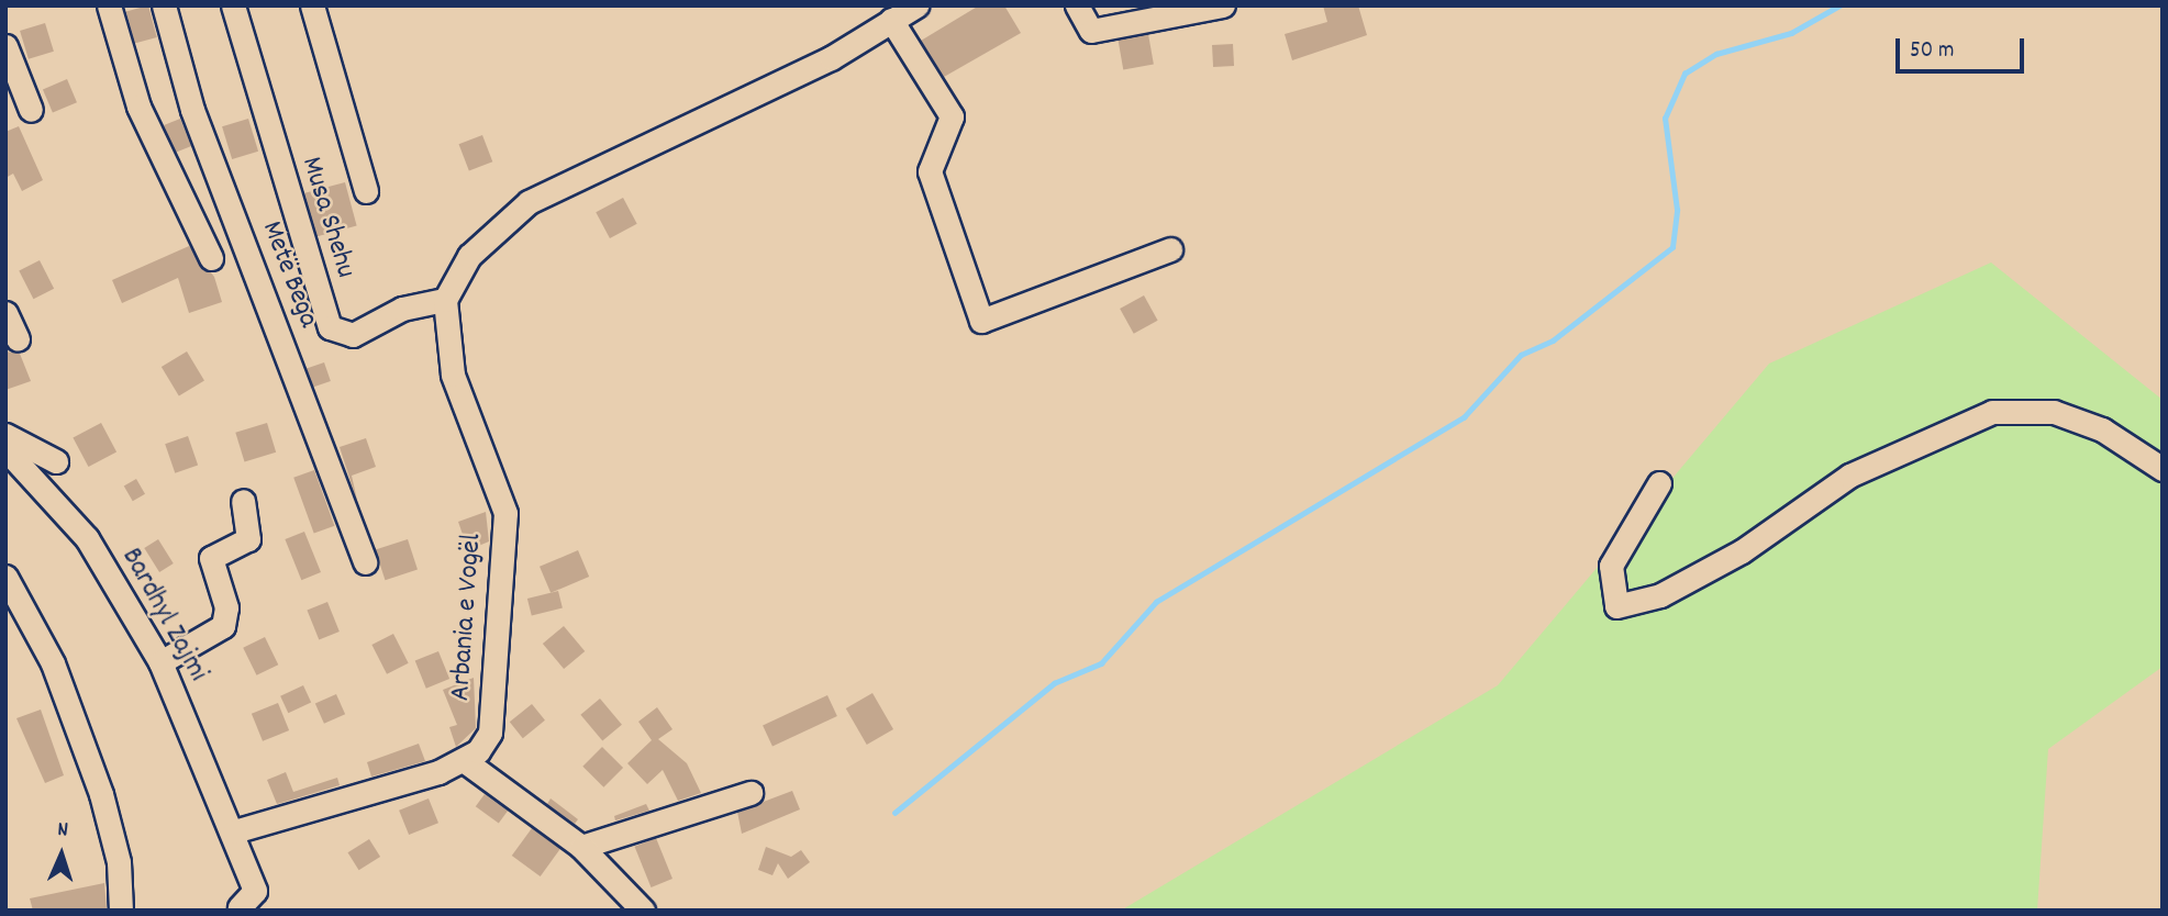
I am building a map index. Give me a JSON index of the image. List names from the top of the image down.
{
  "streets": {
    "street": [
      "Musa Shehu",
      "Metë Bega",
      "Bardhyl Zajmi",
      "Arbania e Vogël"
    ]
  },
  "crossings": [
    ["Musa Shehu", "Arbania e Vogël"]
  ],
  "scale_bar": "50 m",
  "north": "top"
}
